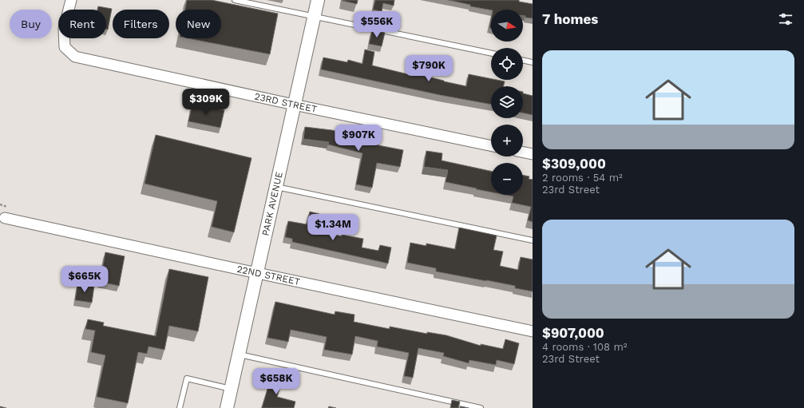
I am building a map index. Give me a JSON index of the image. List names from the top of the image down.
{
  "streets": {
    "street": ["23RD STREET", "PARK AVENUE", "22ND STREET"]
  },
  "crossings": [
    ["23RD STREET", "PARK AVENUE"],
    ["PARK AVENUE", "22ND STREET"]
  ],
  "north": "right",
  "page": {
    "heading": "7 homes",
    "map_buttons": ["+", "−"],
    "chip": [
      "Buy",
      "Rent",
      "Filters",
      "New"
    ],
    "price": [
      "$556K",
      "$790K",
      "$309K",
      "$907K",
      "$1.34M",
      "$665K",
      "$658K"
    ],
    "list": [
      {
        "name": "$309,000",
        "note": "2 rooms · 54 m² · 23rd Street"
      },
      {
        "name": "$907,000",
        "note": "4 rooms · 108 m² · 23rd Street"
      }
    ]
  }
}
